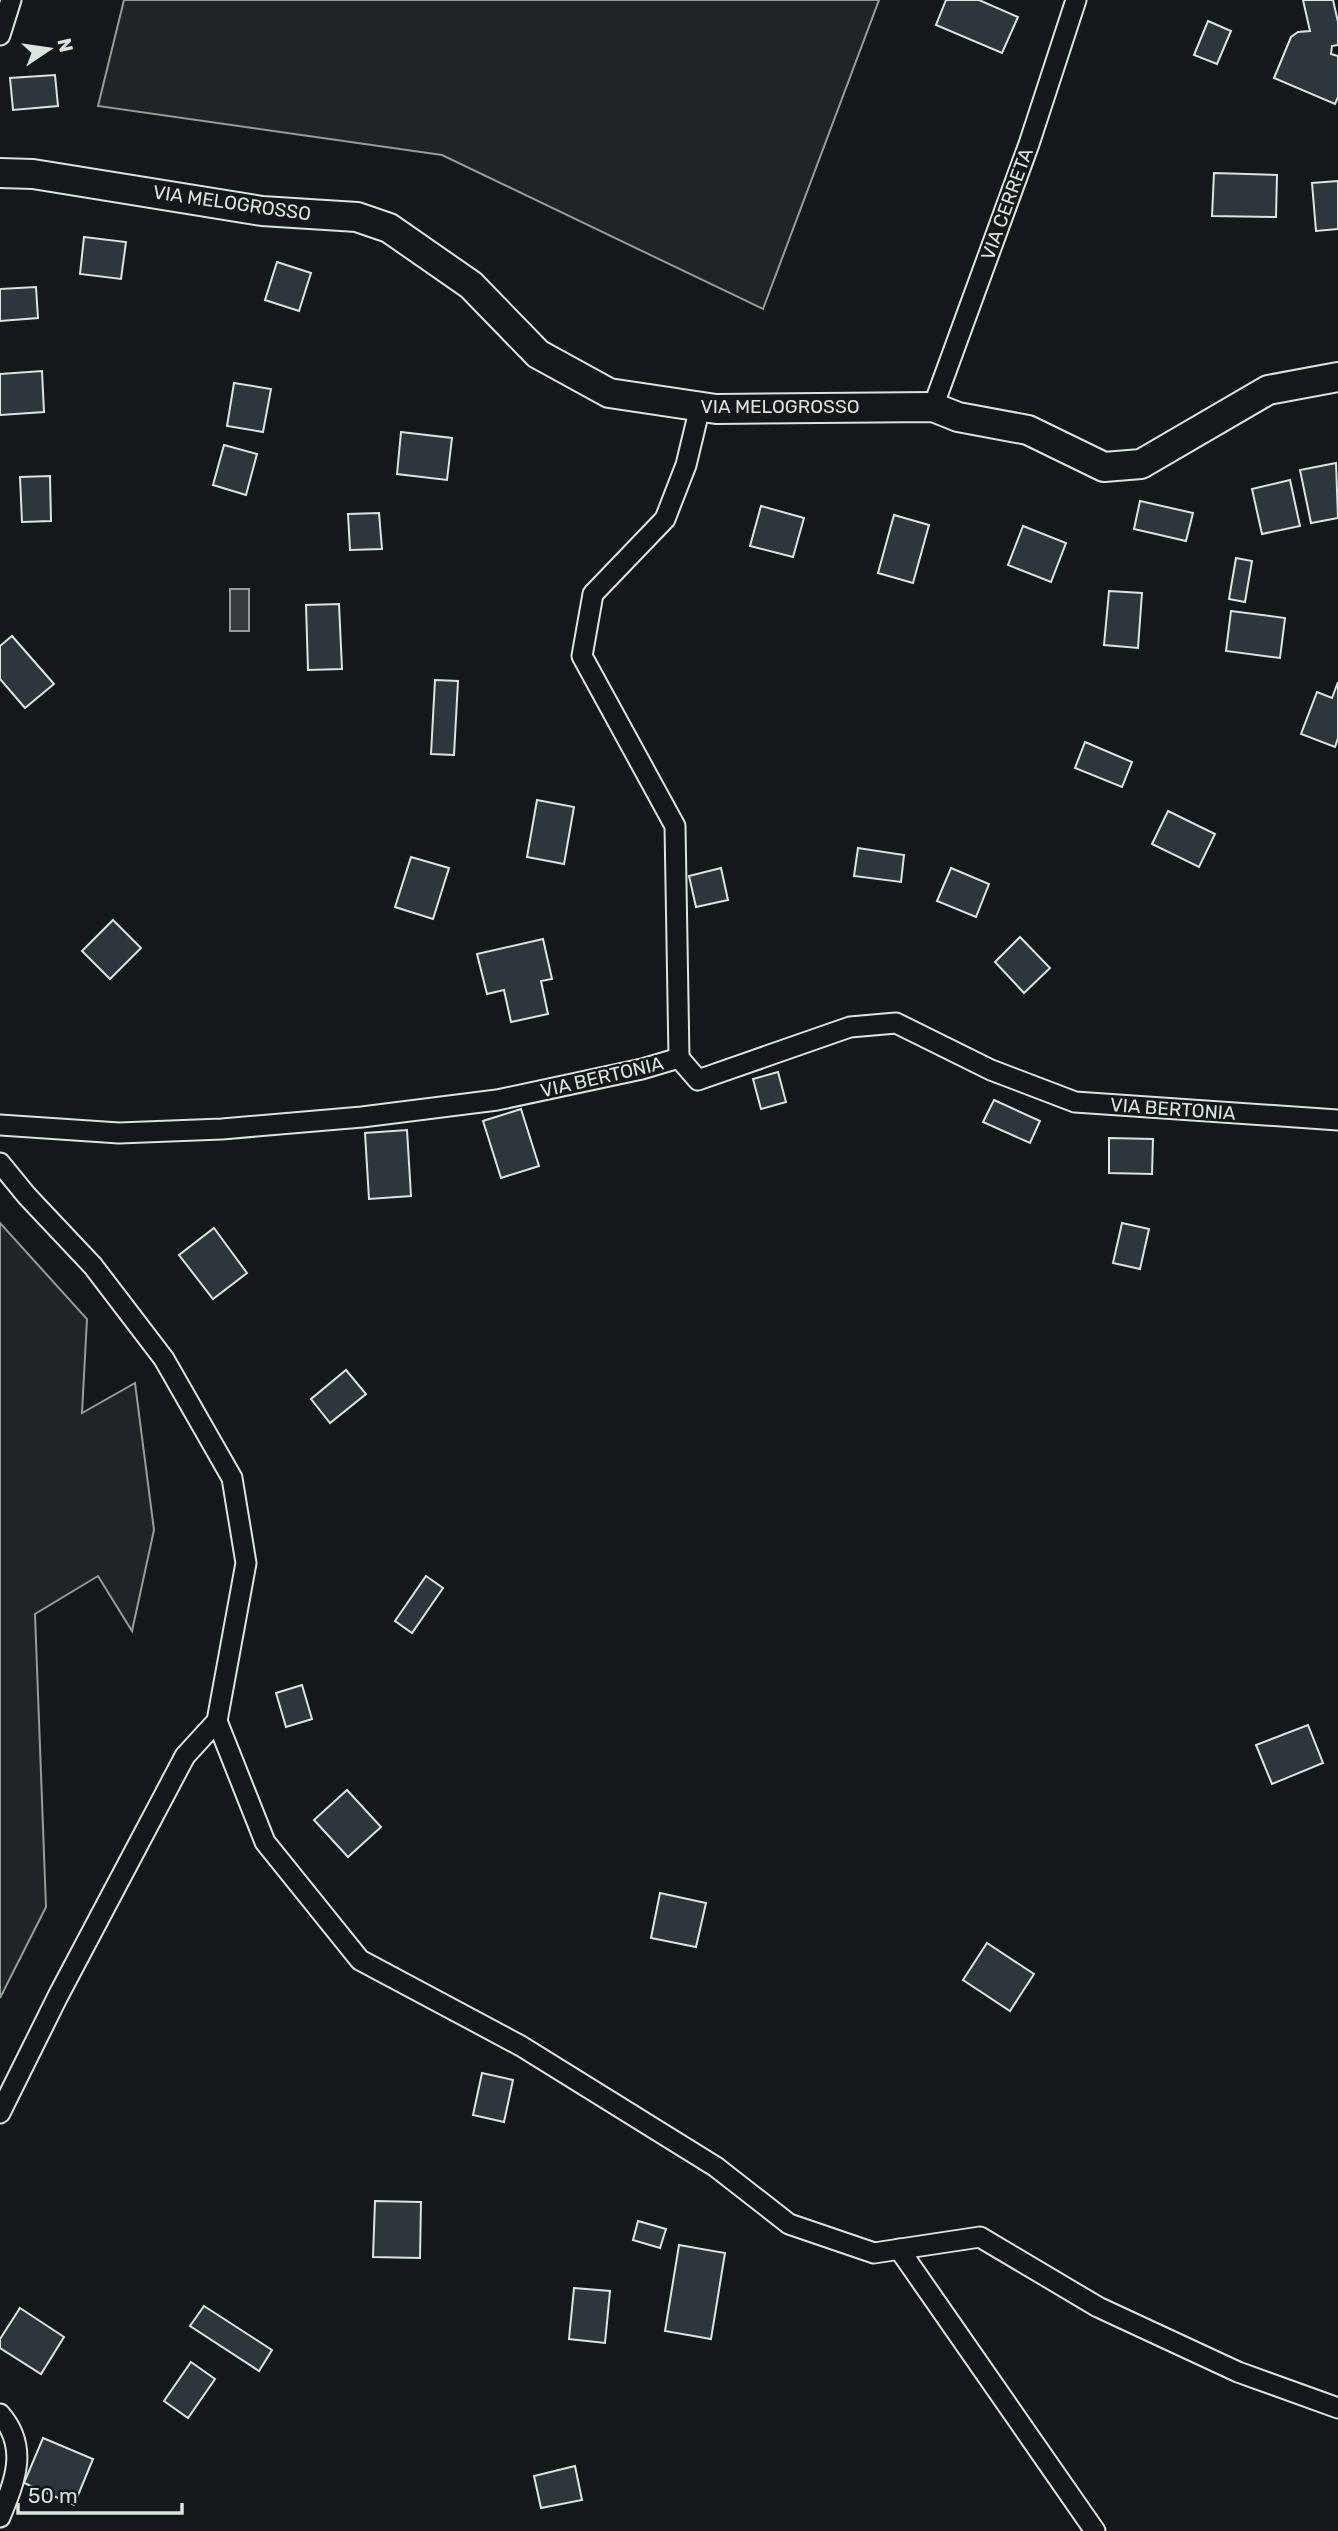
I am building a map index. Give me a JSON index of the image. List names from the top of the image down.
{
  "streets": {
    "street": ["VIA MELOGROSSO", "VIA CERRETA", "VIA BERTONIA"]
  },
  "crossings": [
    ["VIA MELOGROSSO", "VIA CERRETA"]
  ],
  "scale_bar": "50 m",
  "north": "right"
}
